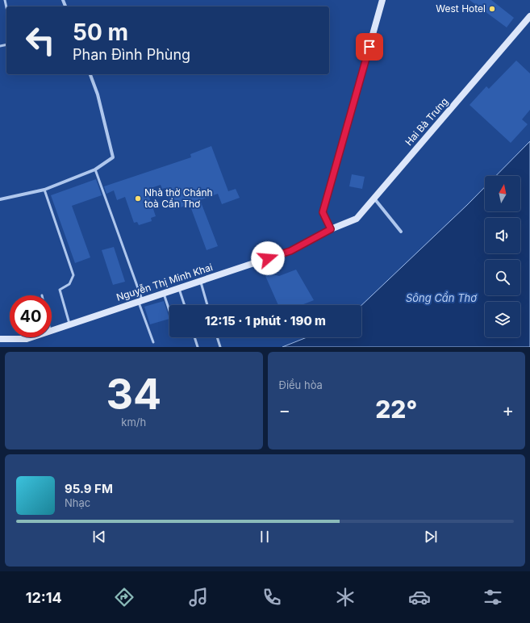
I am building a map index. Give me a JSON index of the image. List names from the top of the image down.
{
  "streets": {
    "street": ["Hai Bà Trưng", "Nguyễn Thị Minh Khai"]
  },
  "crossings": [
    ["Hai Bà Trưng", "Nguyễn Thị Minh Khai"]
  ],
  "water": ["Sông Cần Thơ"],
  "places": ["West Hotel", "Nhà thờ Chánh toà Cần Thơ"],
  "north": "top",
  "page": {
    "turn": ["50 m", "Phan Đình Phùng"],
    "limit": "40",
    "trip": "12:15 · 1 phút · 190 m",
    "tile": [
      ["34", "km/h"],
      "Điều hòa"
    ],
    "heat": ["−", "22°", "+"],
    "song": ["95.9 FM", "Nhạc"],
    "tabs": "12:14"
  }
}
